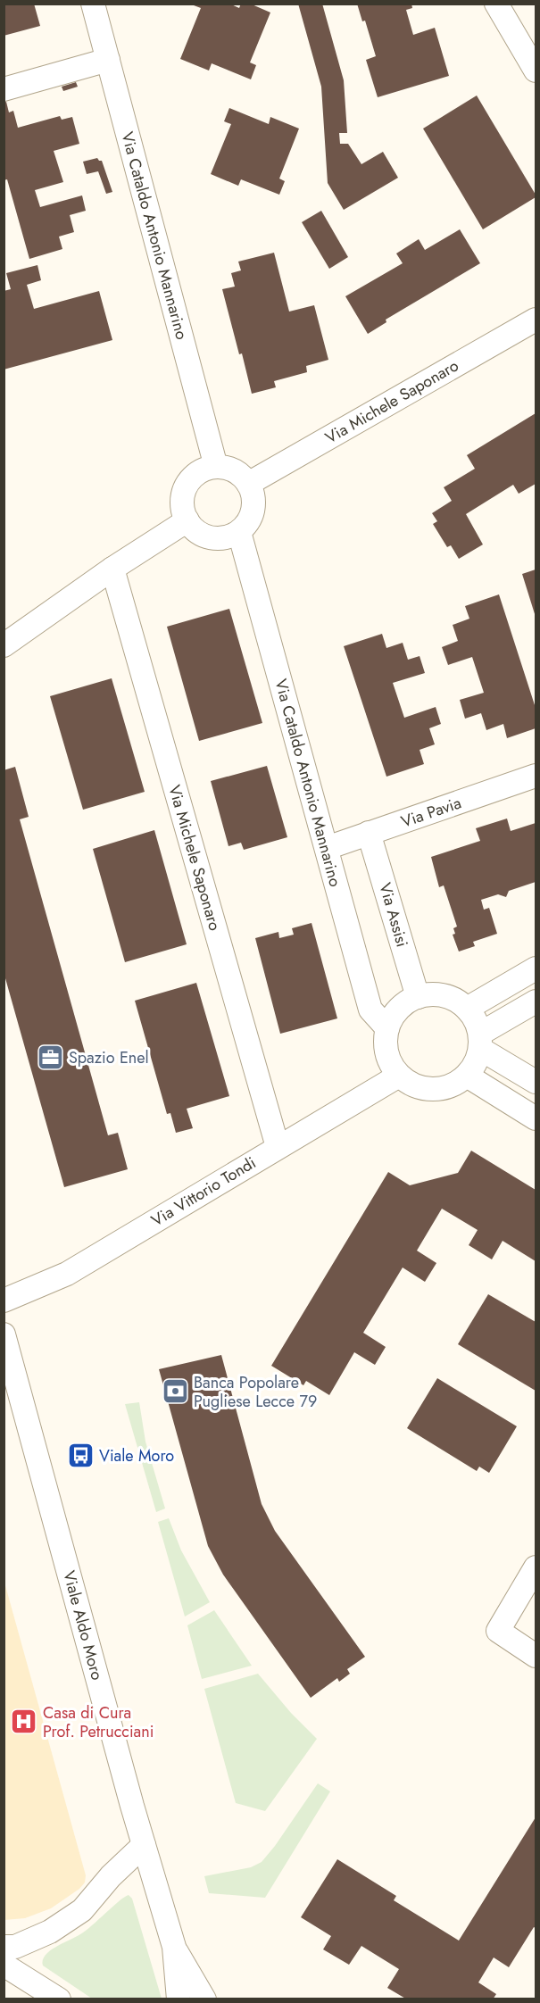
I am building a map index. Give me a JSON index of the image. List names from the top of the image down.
{
  "streets": {
    "street": [
      "Via Cataldo Antonio Mannarino",
      "Via Michele Saponaro",
      "Via Pavia",
      "Via Assisi",
      "Via Vittorio Tondi",
      "Viale Aldo Moro"
    ]
  },
  "crossings": [
    ["Via Cataldo Antonio Mannarino", "Via Michele Saponaro"],
    ["Via Cataldo Antonio Mannarino", "Via Pavia"],
    ["Via Cataldo Antonio Mannarino", "Via Assisi"],
    ["Via Cataldo Antonio Mannarino", "Via Vittorio Tondi"],
    ["Via Michele Saponaro", "Via Vittorio Tondi"],
    ["Via Pavia", "Via Assisi"],
    ["Via Assisi", "Via Vittorio Tondi"]
  ],
  "places": {
    "office": ["Spazio Enel"],
    "bank": ["Banca Popolare Pugliese Lecce 79"],
    "bus stop": ["Viale Moro"],
    "hospital": ["Casa di Cura Prof. Petrucciani"]
  }
}
